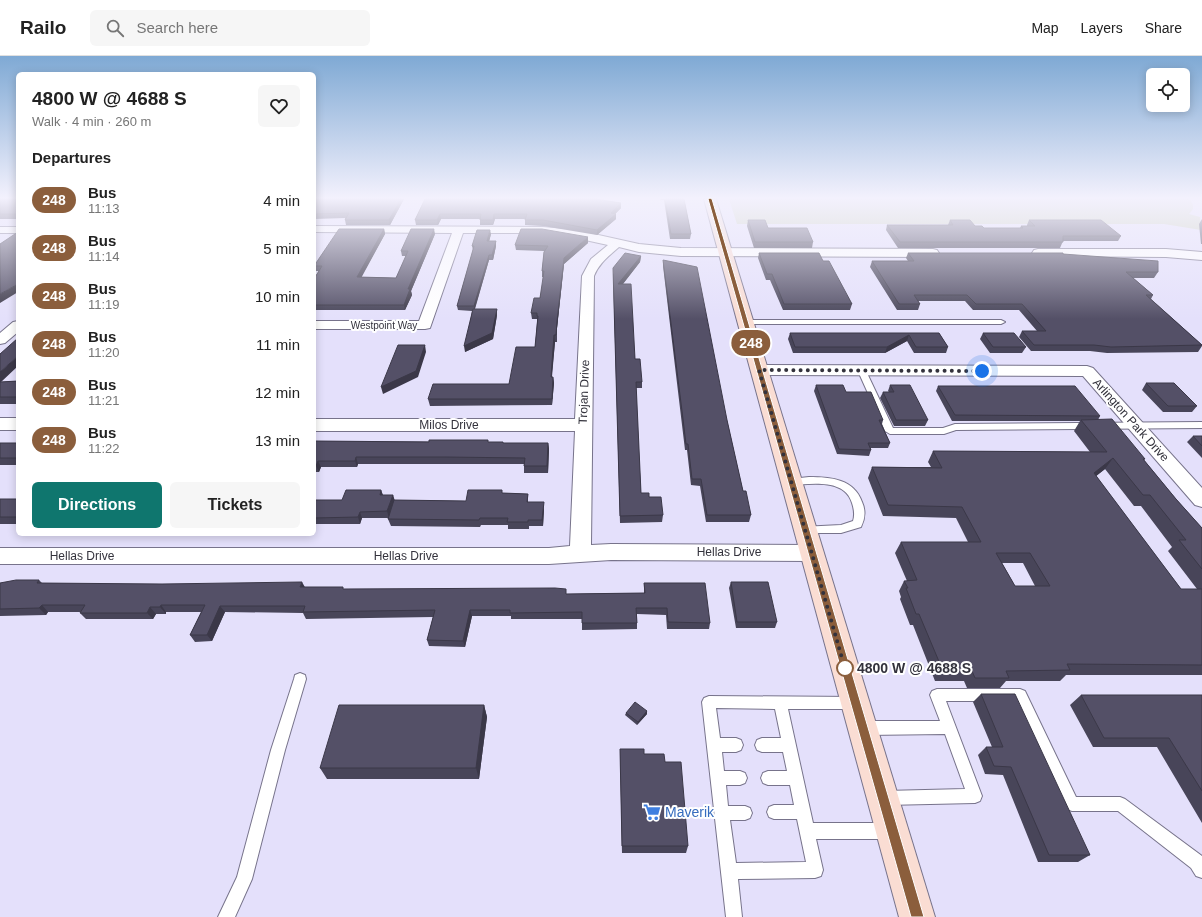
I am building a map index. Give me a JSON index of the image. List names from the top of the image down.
{
  "streets": {
    "street": [
      "Westpoint Way",
      "Trojan Drive",
      "Arlington Park Drive",
      "Milos Drive",
      "Hellas Drive"
    ]
  },
  "crossings": [
    ["Trojan Drive", "Milos Drive"],
    ["Trojan Drive", "Hellas Drive"]
  ],
  "places": {
    "other": ["4800 W @ 4688 S"],
    "supermarket": ["Maverik"]
  },
  "lines": ["bus line 248"],
  "page": {
    "header": "Railo",
    "search": "Search here",
    "nav": ["Map", "Layers", "Share"],
    "on_map": "248",
    "heading": [
      ["4800 W @ 4688 S", "Walk · 4 min · 260 m"],
      "Departures"
    ],
    "list": [
      {
        "mark": "248",
        "name": "Bus",
        "note": "11:13",
        "value": "4 min"
      },
      {
        "mark": "248",
        "name": "Bus",
        "note": "11:14",
        "value": "5 min"
      },
      {
        "mark": "248",
        "name": "Bus",
        "note": "11:19",
        "value": "10 min"
      },
      {
        "mark": "248",
        "name": "Bus",
        "note": "11:20",
        "value": "11 min"
      },
      {
        "mark": "248",
        "name": "Bus",
        "note": "11:21",
        "value": "12 min"
      },
      {
        "mark": "248",
        "name": "Bus",
        "note": "11:22",
        "value": "13 min"
      }
    ],
    "buttons": ["Directions", "Tickets"]
  }
}
